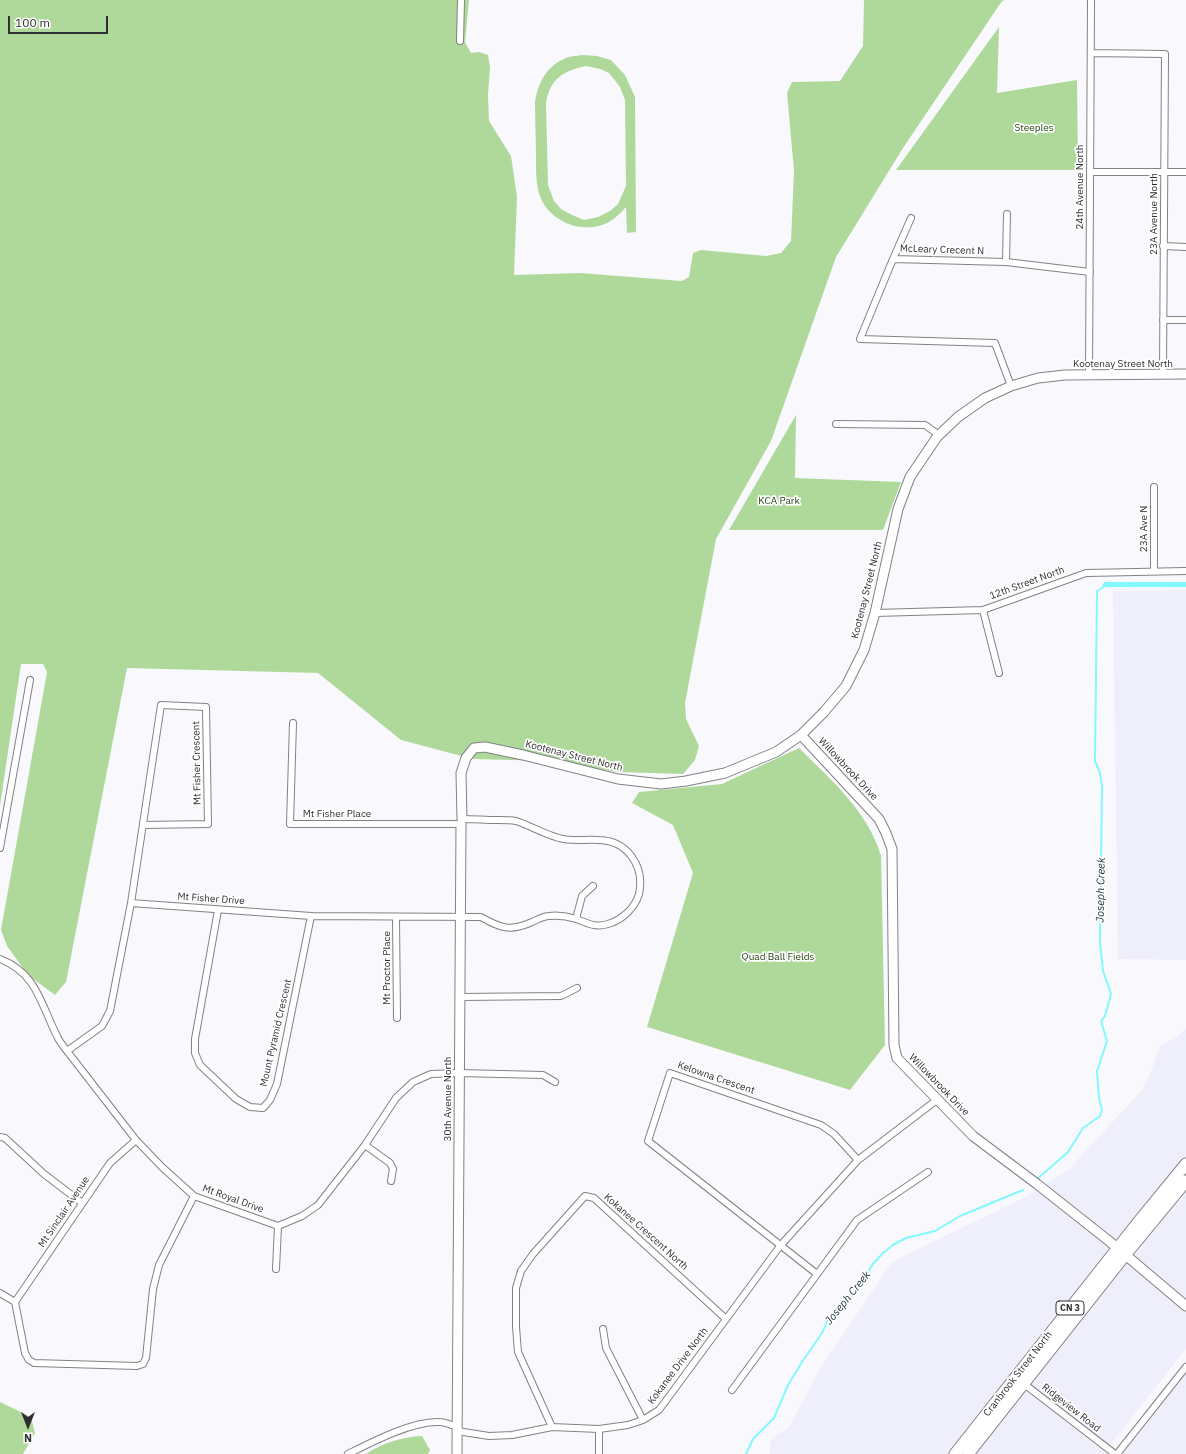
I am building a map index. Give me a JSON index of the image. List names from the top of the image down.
{
  "streets": {
    "highway": ["CN 3", "Cranbrook Street North"],
    "street": [
      "24th Avenue North",
      "23A Avenue North",
      "McLeary Crecent N",
      "Kootenay Street North",
      "23A Ave N",
      "12th Street North",
      "Mt Fisher Crescent",
      "Willowbrook Drive",
      "Mt Fisher Place",
      "Mt Fisher Drive",
      "Mt Proctor Place",
      "Mount Pyramid Crescent",
      "Kelowna Crescent",
      "30th Avenue North",
      "Mt Royal Drive",
      "Mt Sinclair Avenue",
      "Kokanee Crescent North",
      "Kokanee Drive North",
      "Ridgeview Road"
    ]
  },
  "crossings": [
    ["24th Avenue North", "23A Avenue North"],
    ["24th Avenue North", "McLeary Crecent N"],
    ["24th Avenue North", "Kootenay Street North"],
    ["23A Avenue North", "Kootenay Street North"],
    ["McLeary Crecent N", "Kootenay Street North"],
    ["Kootenay Street North", "12th Street North"],
    ["Kootenay Street North", "Willowbrook Drive"],
    ["Kootenay Street North", "30th Avenue North"],
    ["23A Ave N", "12th Street North"],
    ["Mt Fisher Crescent", "Mt Fisher Drive"],
    ["Willowbrook Drive", "Kokanee Drive North"],
    ["Willowbrook Drive", "Cranbrook Street North"],
    ["Mt Fisher Place", "Mt Fisher Drive"],
    ["Mt Fisher Place", "30th Avenue North"],
    ["Mt Fisher Drive", "Mt Proctor Place"],
    ["Mt Fisher Drive", "Mount Pyramid Crescent"],
    ["Mt Fisher Drive", "30th Avenue North"],
    ["Kelowna Crescent", "Kokanee Drive North"],
    ["30th Avenue North", "Kokanee Drive North"],
    ["Mt Royal Drive", "Mt Sinclair Avenue"],
    ["Kokanee Crescent North", "Kokanee Drive North"],
    ["Cranbrook Street North", "Ridgeview Road"]
  ],
  "water": ["Joseph Creek"],
  "parks": ["Steeples", "KCA Park", "Quad Ball Fields"],
  "scale_bar": "100 m",
  "north": "bottom"
}
